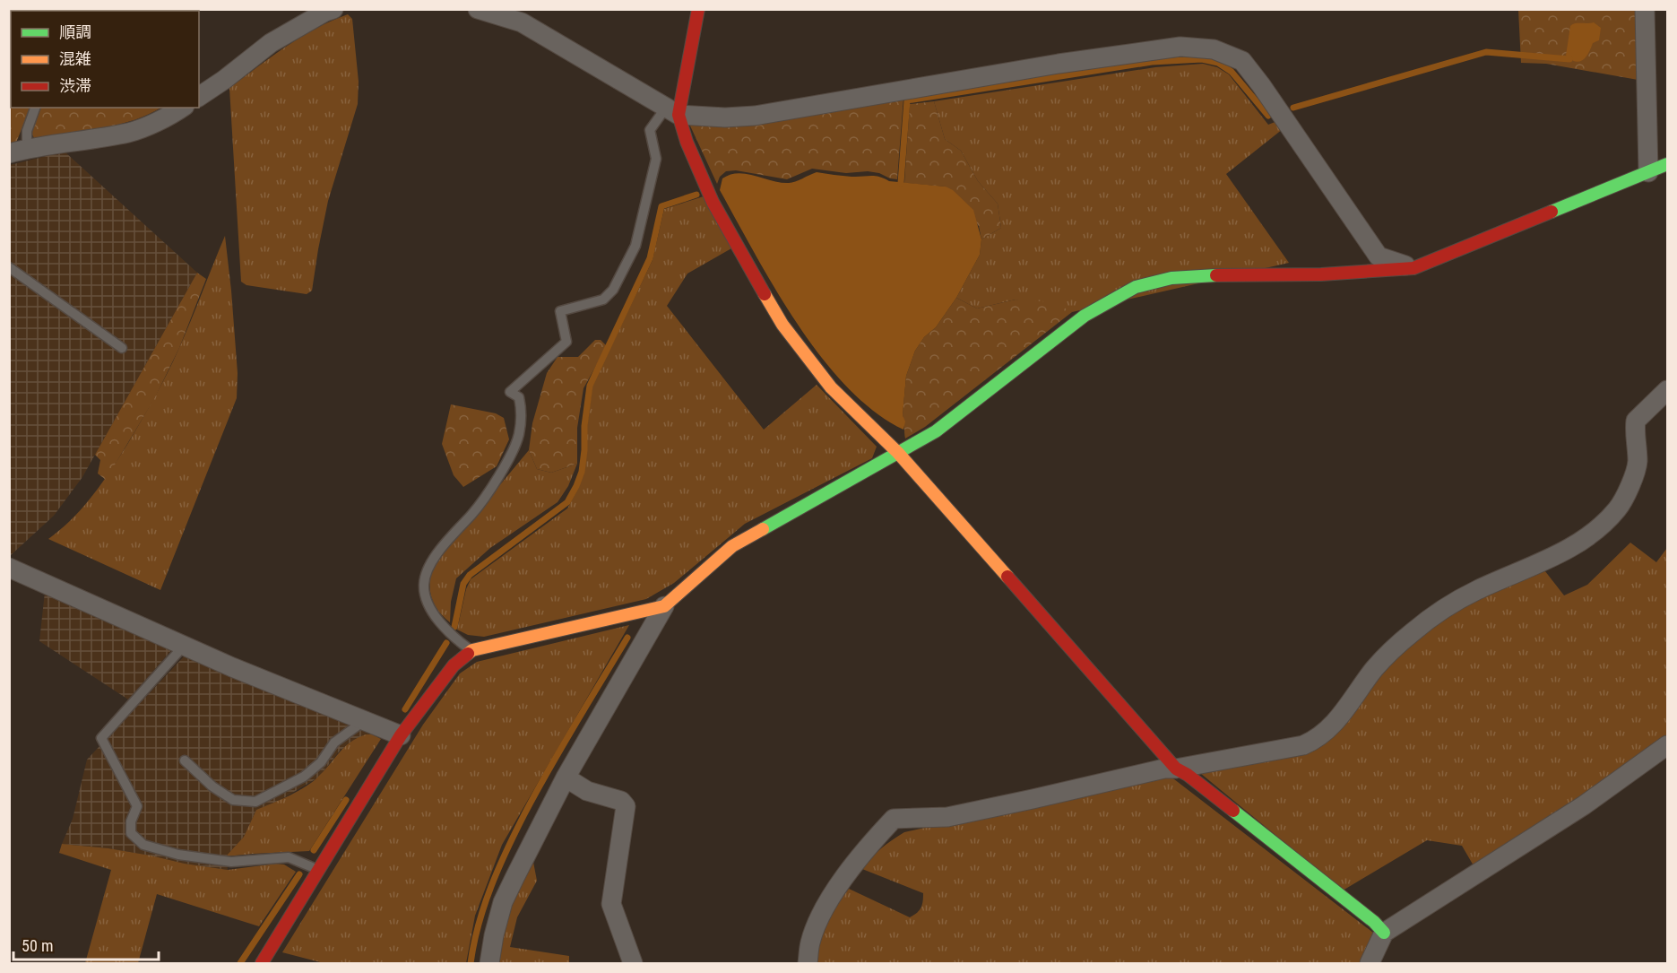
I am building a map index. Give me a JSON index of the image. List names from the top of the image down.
{
  "legend": ["順調", "混雑", "渋滞"],
  "scale_bar": "50 m"
}
